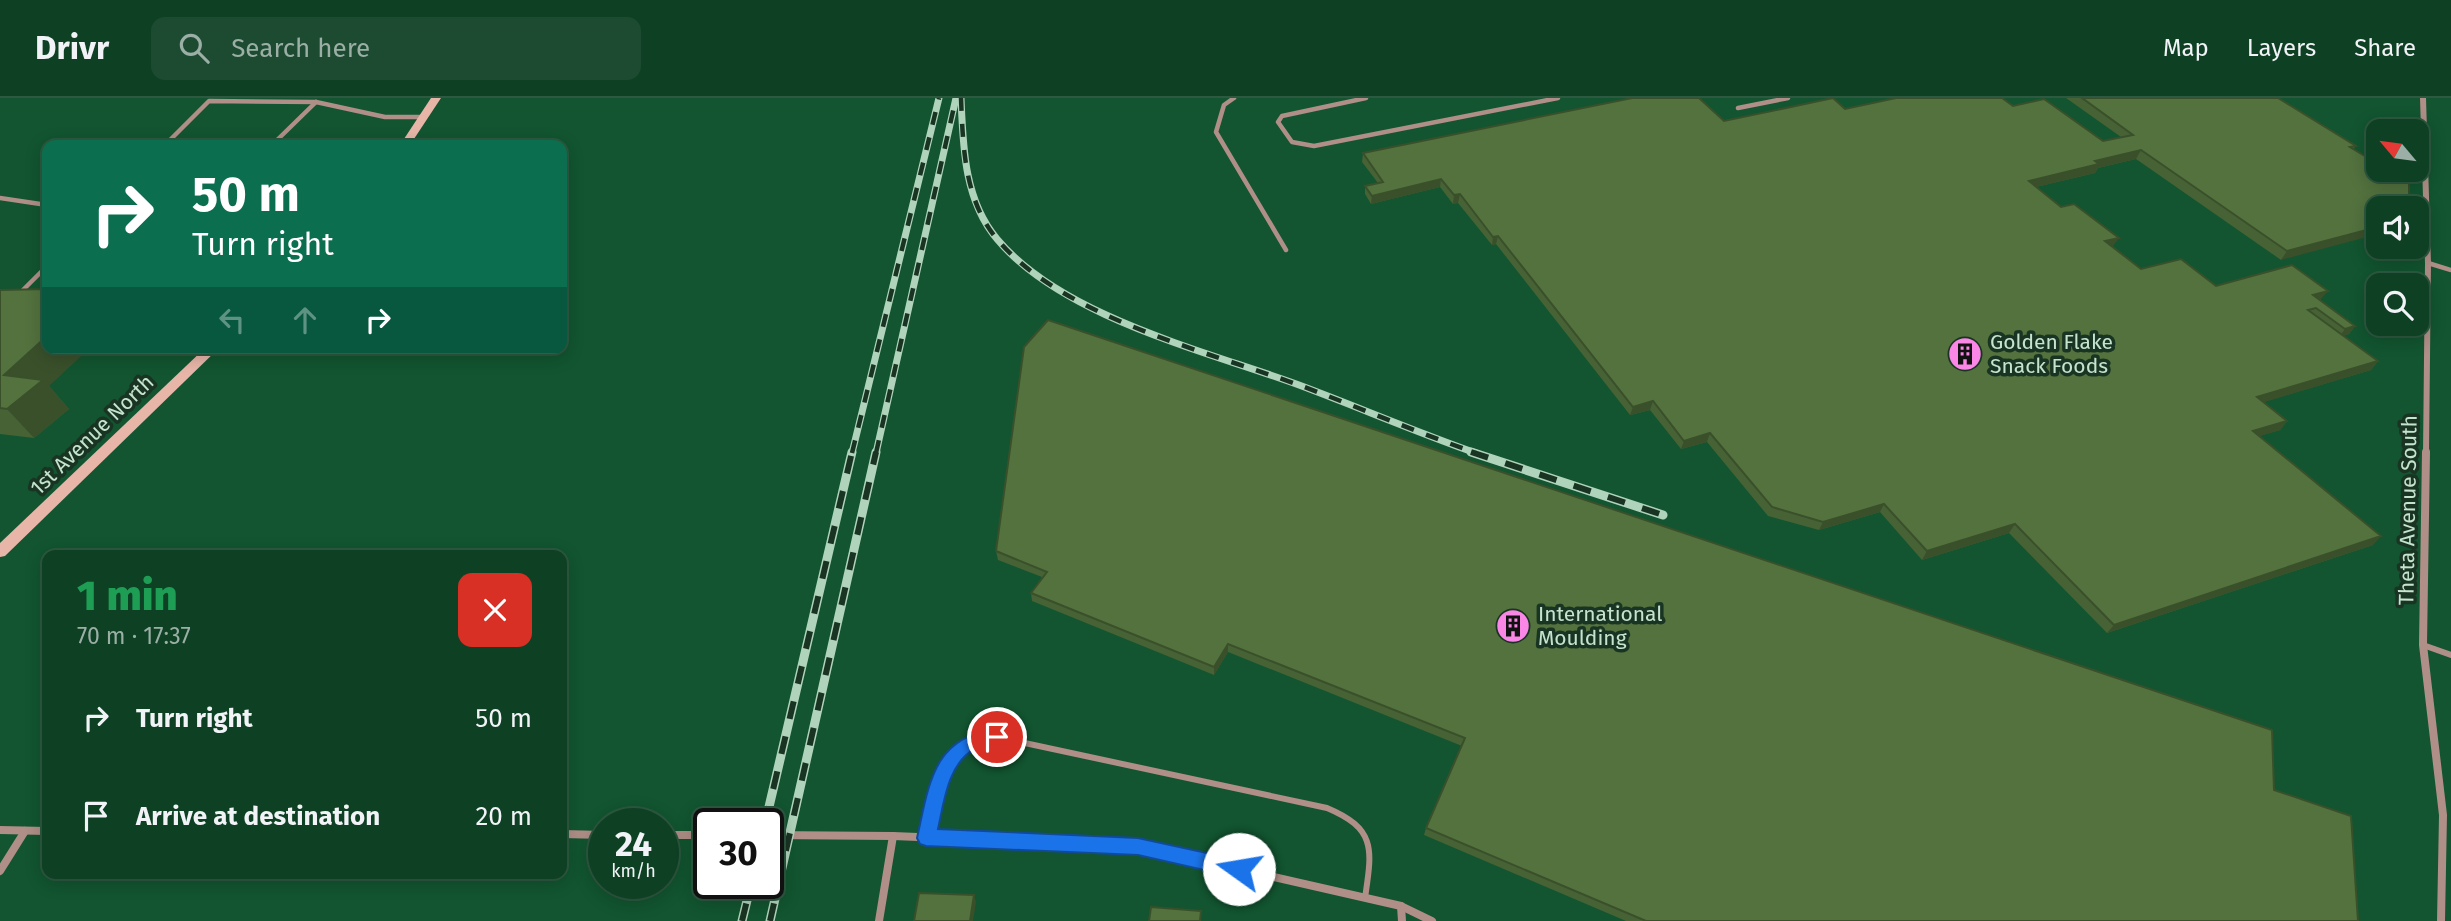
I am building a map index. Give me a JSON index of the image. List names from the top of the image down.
{
  "streets": {
    "street": ["1st Avenue North", "Theta Avenue South"]
  },
  "places": {
    "building": ["Golden Flake Snack Foods", "International Moulding"]
  },
  "north": "top left",
  "page": {
    "header": "Drivr",
    "search": "Search here",
    "nav": ["Map", "Layers", "Share"],
    "turn": ["50 m", "Turn right"],
    "heading": ["1 min", "70 m · 17:37"],
    "list": [
      {
        "name": "Turn right",
        "value": "50 m"
      },
      {
        "name": "Arrive at destination",
        "value": "20 m"
      }
    ],
    "speed": "24 km/h",
    "limit": "30"
  }
}
